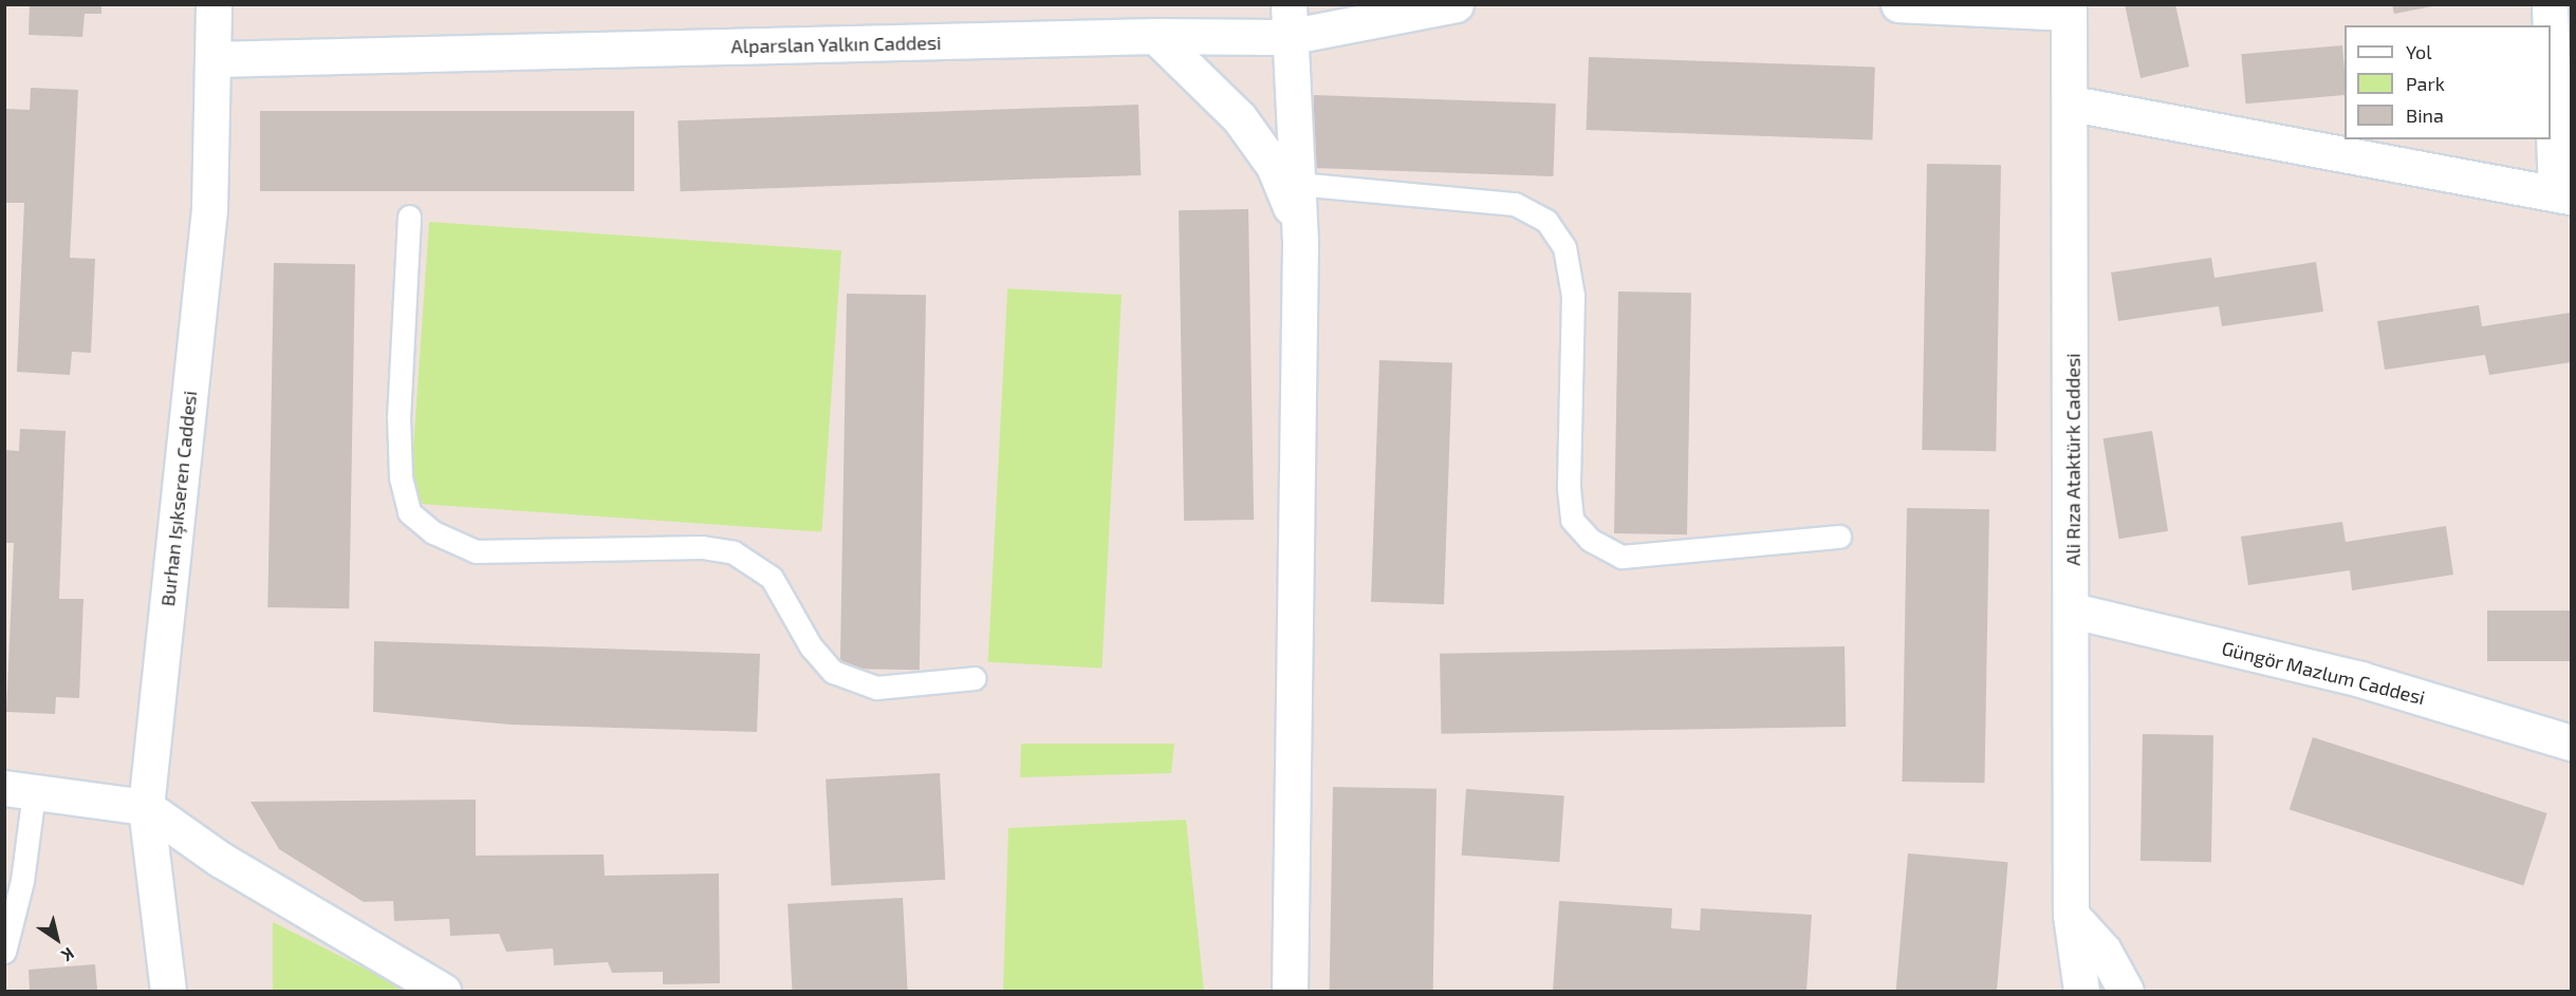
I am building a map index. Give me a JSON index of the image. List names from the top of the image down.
{
  "streets": {
    "street": [
      "Alparslan Yalkın Caddesi",
      "Ali Rıza Ataktürk Caddesi",
      "Burhan Işıkseren Caddesi",
      "Güngör Mazlum Caddesi"
    ]
  },
  "crossings": [
    ["Alparslan Yalkın Caddesi", "Burhan Işıkseren Caddesi"],
    ["Ali Rıza Ataktürk Caddesi", "Güngör Mazlum Caddesi"]
  ],
  "legend": ["Yol", "Park", "Bina"],
  "north": "bottom right"
}
